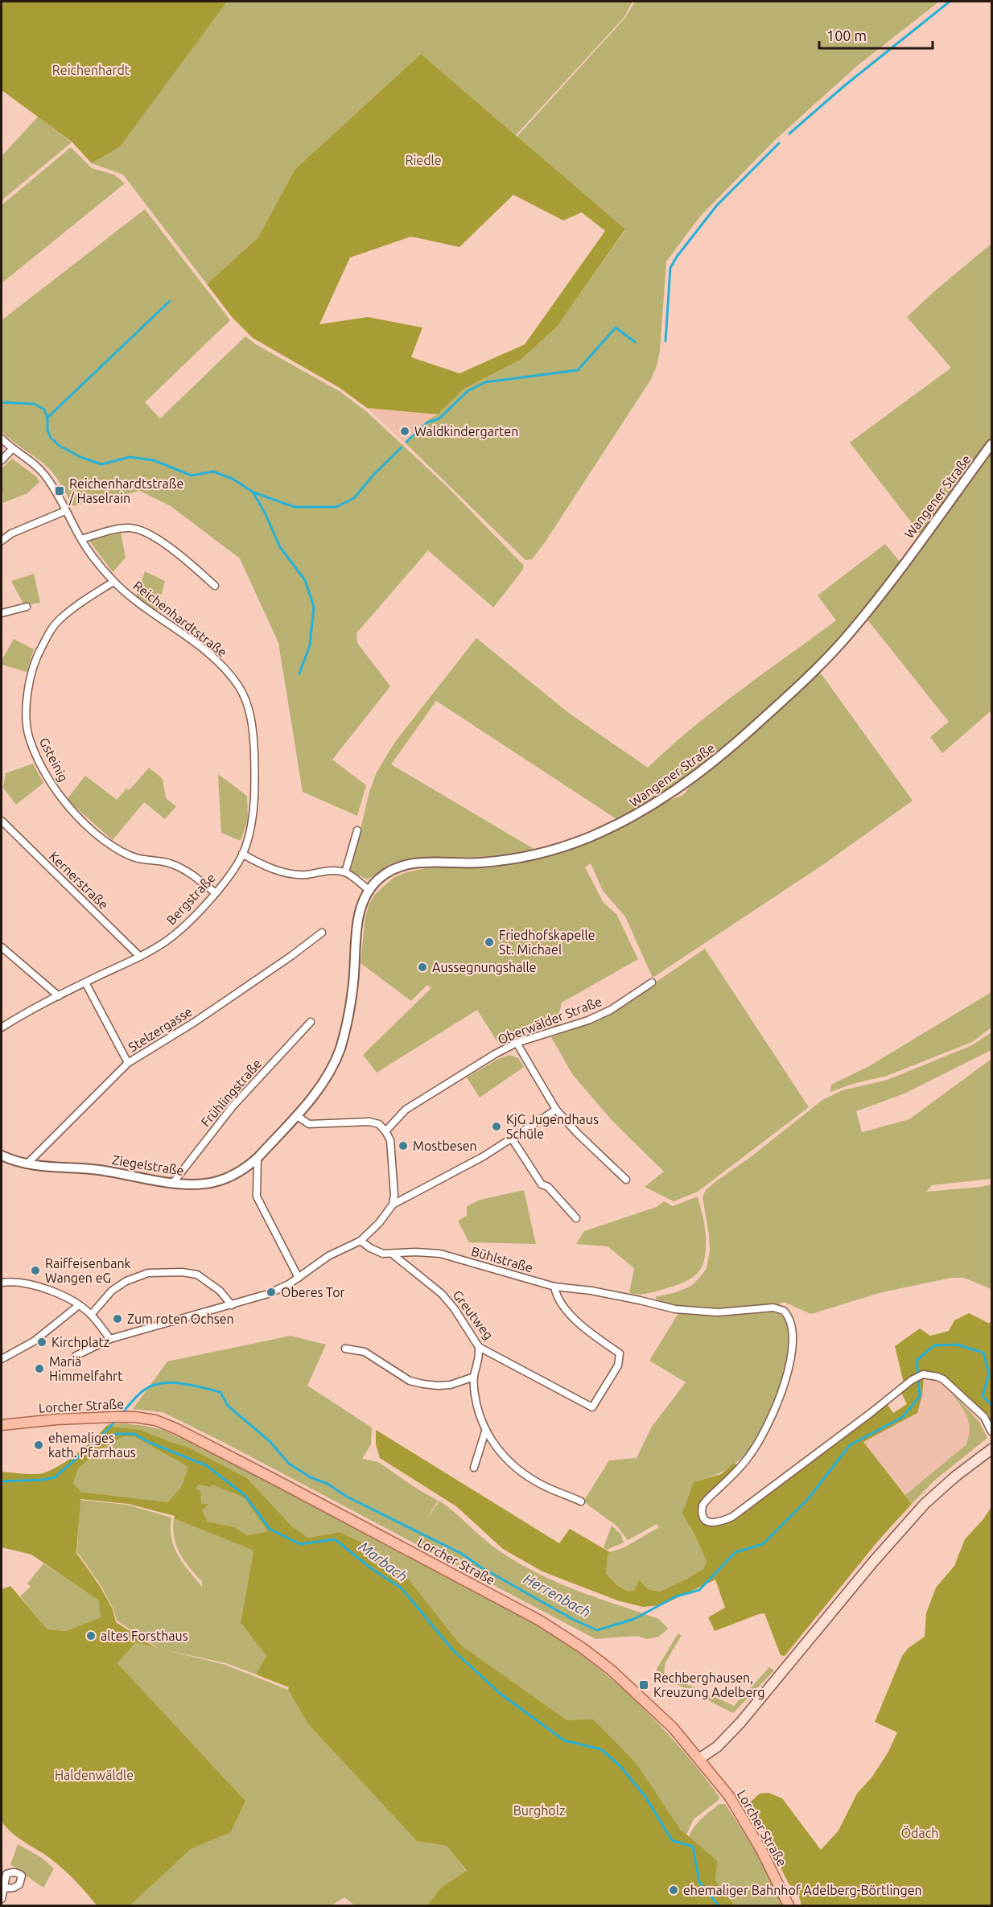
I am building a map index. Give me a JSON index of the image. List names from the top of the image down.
{
  "streets": {
    "main road": ["Lorcher Straße"],
    "street": [
      "Wangener Straße",
      "Reichenhardtstraße",
      "Gsteinig",
      "Kernerstraße",
      "Bergstraße",
      "Oberwälder Straße",
      "Stelzergasse",
      "Frühlingstraße",
      "Ziegelstraße",
      "Bühlstraße",
      "Greutweg"
    ]
  },
  "crossings": [
    ["Wangener Straße", "Ziegelstraße"],
    ["Reichenhardtstraße", "Gsteinig"],
    ["Reichenhardtstraße", "Bergstraße"],
    ["Gsteinig", "Bergstraße"],
    ["Kernerstraße", "Bergstraße"],
    ["Stelzergasse", "Ziegelstraße"],
    ["Frühlingstraße", "Ziegelstraße"],
    ["Bühlstraße", "Greutweg"]
  ],
  "water": ["Marbach", "Herrenbach"],
  "parks": [
    "Reichenhardt",
    "Riedle",
    "Haldenwäldle",
    "Burgholz",
    "Ödach"
  ],
  "places": {
    "other": [
      "Waldkindergarten",
      "Friedhofskapelle St. Michael",
      "Aussegnungshalle",
      "KjG Jugendhaus Schüle",
      "Mostbesen",
      "Raiffeisenbank Wangen eG",
      "Oberes Tor",
      "Zum roten Ochsen",
      "Kirchplatz",
      "Mariä Himmelfahrt",
      "ehemaliges kath. Pfarrhaus",
      "altes Forsthaus",
      "ehemaliger Bahnhof Adelberg-Börtlingen"
    ],
    "transit": ["Reichenhardtstraße / Haselrain", "Rechberghausen, Kreuzung Adelberg"]
  },
  "scale_bar": "100 m"
}
